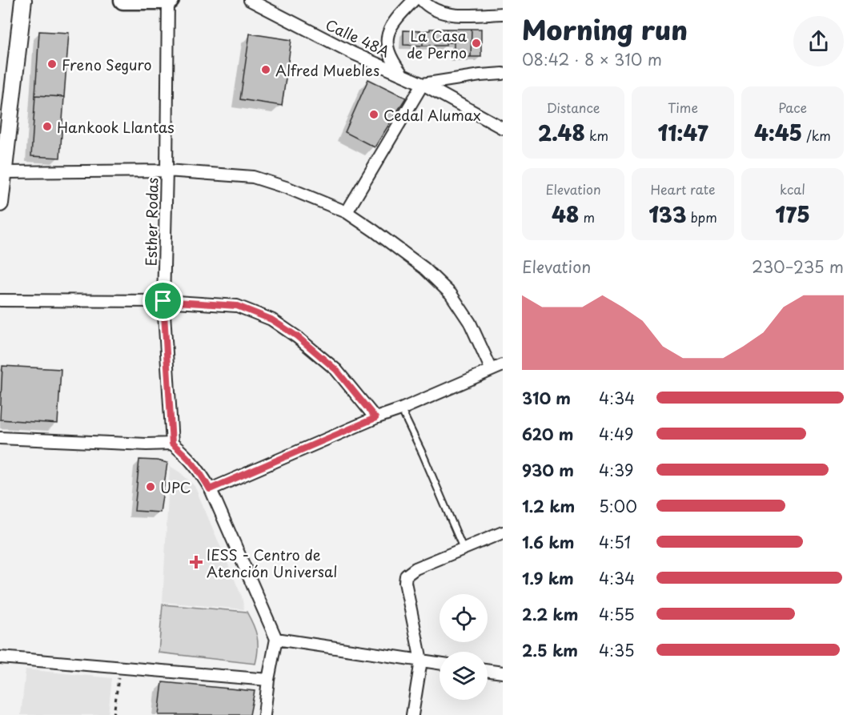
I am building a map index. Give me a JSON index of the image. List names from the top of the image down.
{
  "streets": {
    "street": ["Calle 48A", "Esther Rodas"]
  },
  "places": {
    "other": [
      "La Casa de Perno",
      "Freno Seguro",
      "Alfred Muebles",
      "Cedal Alumax",
      "Hankook Llantas",
      "UPC"
    ],
    "health": ["IESS - Centro de Atención Universal"]
  },
  "page": {
    "heading": ["Morning run", "08:42 · 8 × 310 m"],
    "stats": [
      ["Distance", "2.48 km"],
      ["Time", "11:47"],
      ["Pace", "4:45 /km"],
      ["Elevation", "48 m"],
      ["Heart rate", "133 bpm"],
      ["kcal", "175"]
    ],
    "chart": ["Elevation", "230–235 m"],
    "list": [
      {
        "name": "310 m",
        "note": "4:34"
      },
      {
        "name": "620 m",
        "note": "4:49"
      },
      {
        "name": "930 m",
        "note": "4:39"
      },
      {
        "name": "1.2 km",
        "note": "5:00"
      },
      {
        "name": "1.6 km",
        "note": "4:51"
      },
      {
        "name": "1.9 km",
        "note": "4:34"
      },
      {
        "name": "2.2 km",
        "note": "4:55"
      },
      {
        "name": "2.5 km",
        "note": "4:35"
      }
    ]
  }
}
